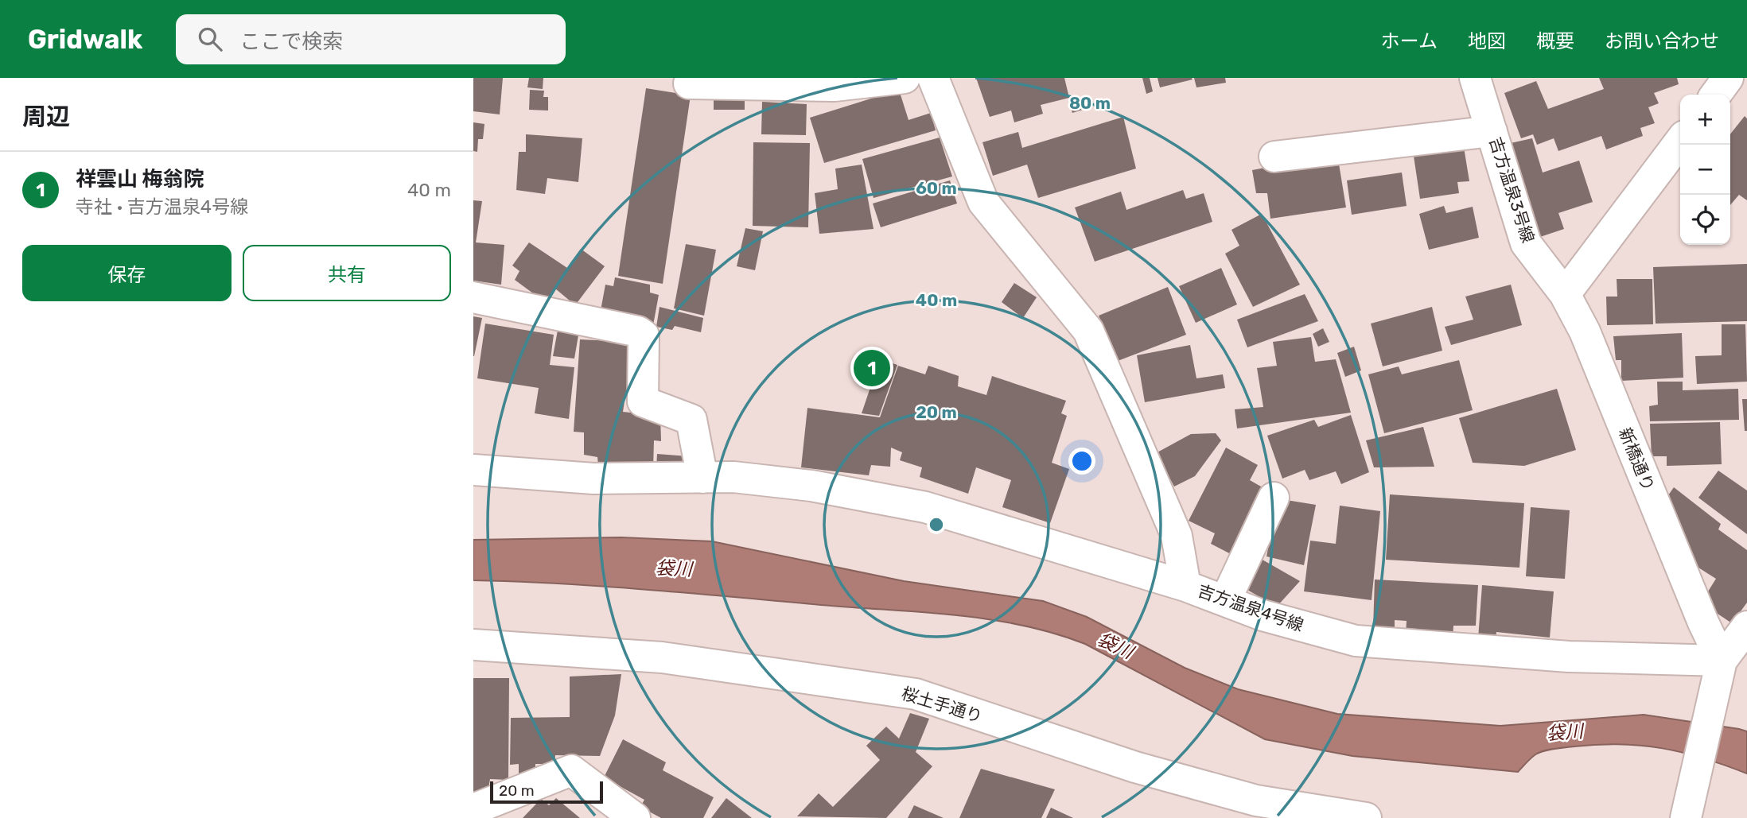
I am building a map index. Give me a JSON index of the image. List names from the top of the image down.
{
  "streets": {
    "street": [
      "吉方温泉3号線",
      "新橋通り",
      "吉方温泉4号線",
      "桜土手通り"
    ]
  },
  "crossings": [
    ["吉方温泉3号線", "新橋通り"],
    ["新橋通り", "吉方温泉4号線"]
  ],
  "water": ["袋川"],
  "scale_bar": "20 m",
  "page": {
    "header": "Gridwalk",
    "search": "ここで検索",
    "nav": [
      "ホーム",
      "地図",
      "概要",
      "お問い合わせ"
    ],
    "heading": "周辺",
    "map_buttons": ["+", "−"],
    "list": [
      {
        "mark": "1",
        "name": "祥雲山 梅翁院",
        "note": "寺社 · 吉方温泉4号線",
        "value": "40 m"
      }
    ],
    "buttons": ["保存", "共有"],
    "pins": "1",
    "scale": "20 m"
  },
  "rings": [
    "80 m",
    "60 m",
    "40 m",
    "20 m"
  ]
}
